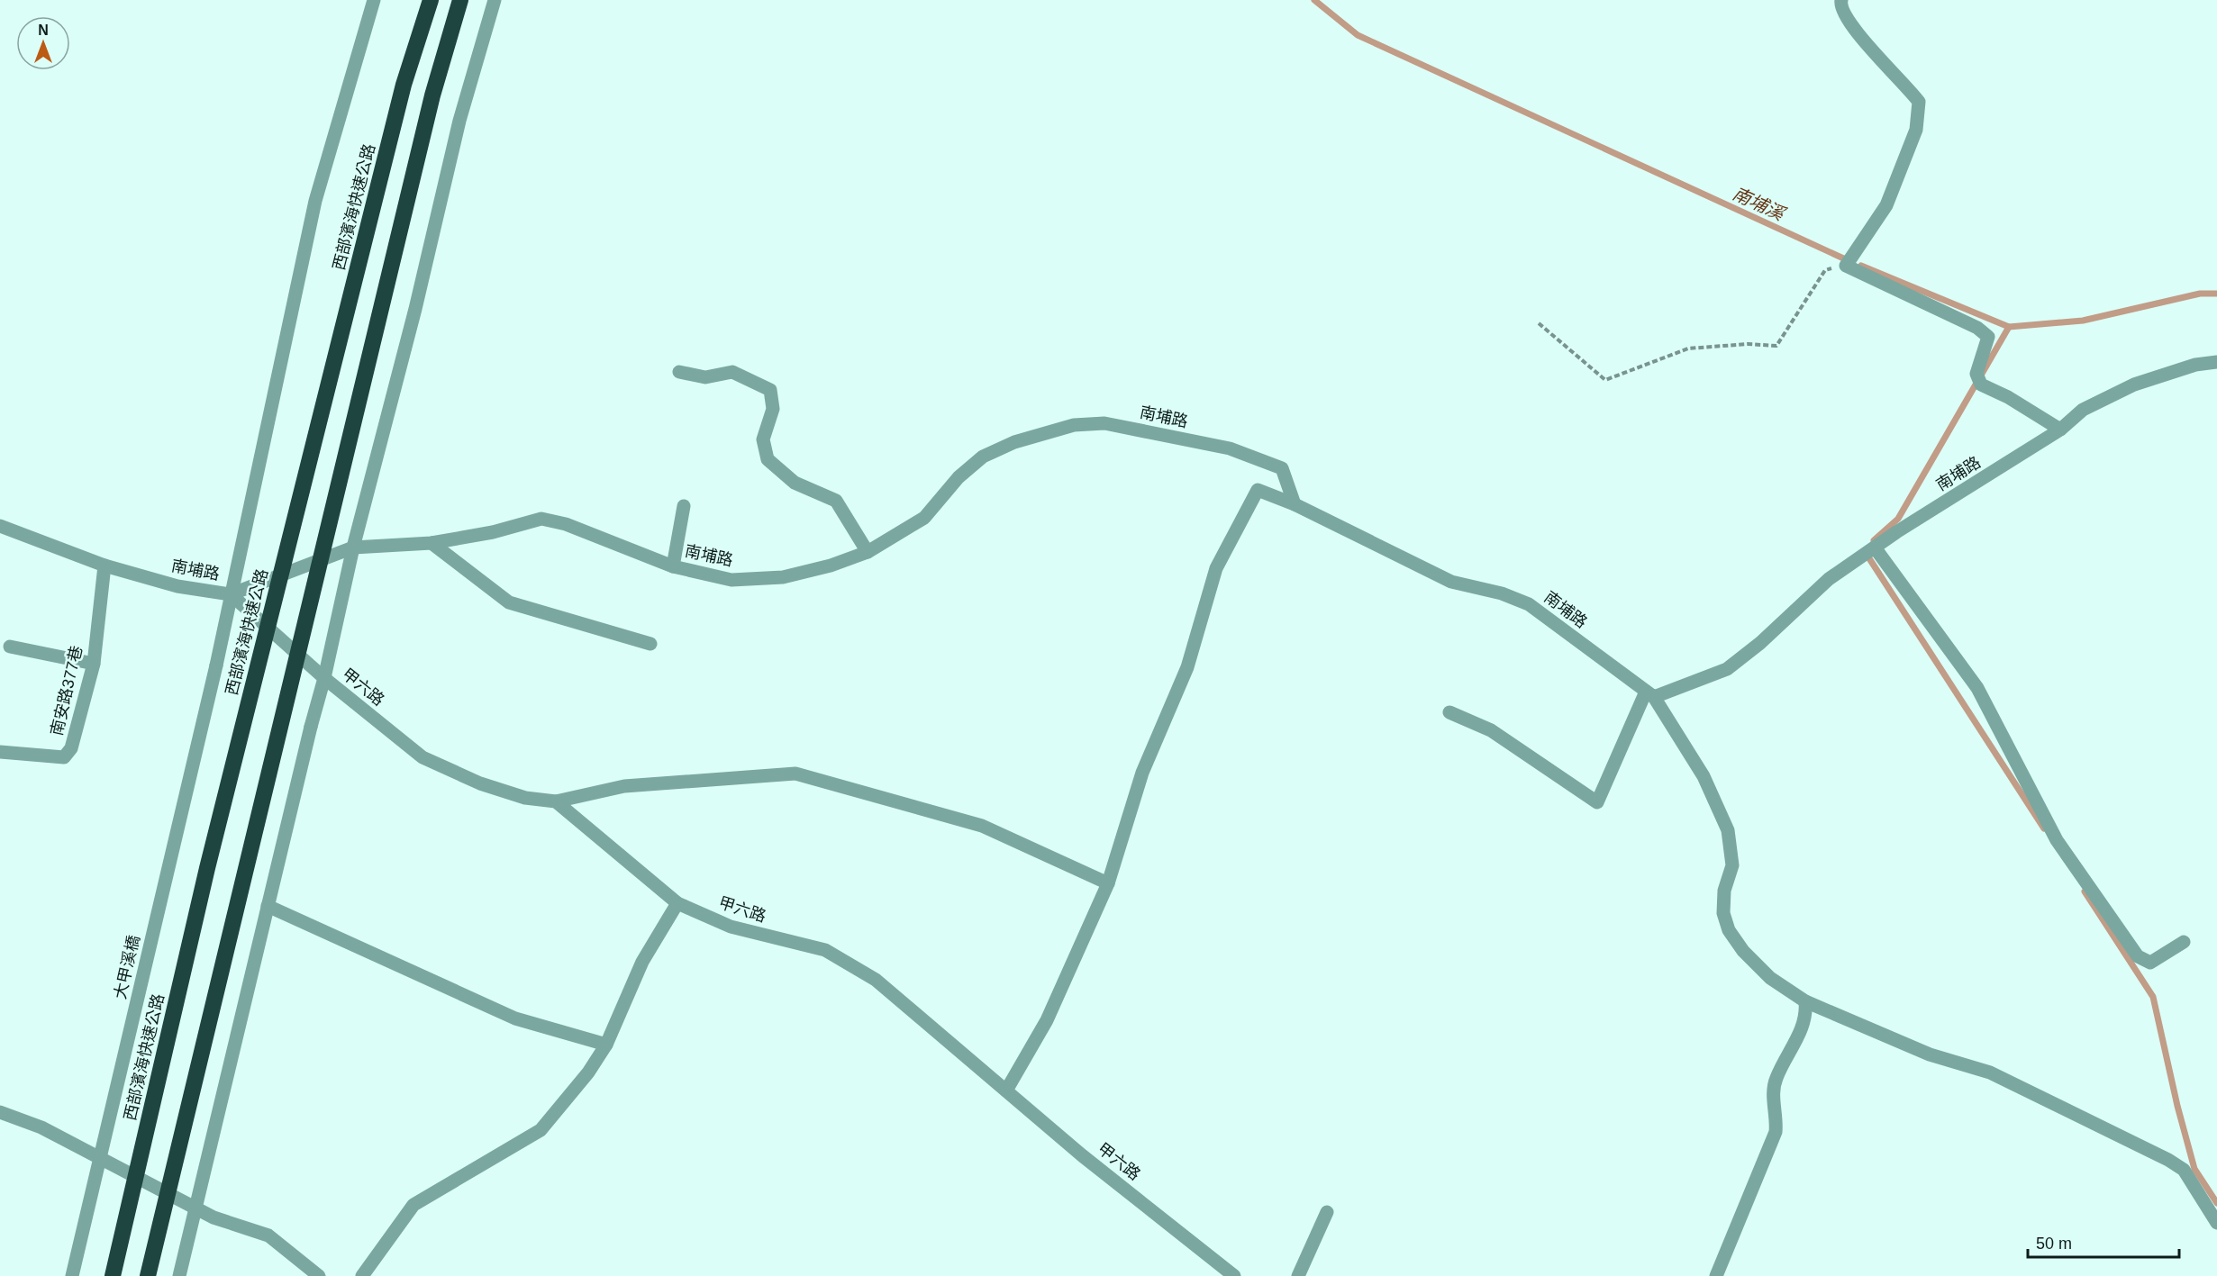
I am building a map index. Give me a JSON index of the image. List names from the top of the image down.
{
  "streets": {
    "highway": ["西部濱海快速公路"],
    "street": [
      "南埔路",
      "甲六路",
      "南安路377巷",
      "大甲溪橋"
    ]
  },
  "crossings": [
    ["南埔路", "甲六路"],
    ["南埔路", "南安路377巷"],
    ["南埔路", "大甲溪橋"],
    ["甲六路", "大甲溪橋"]
  ],
  "water": ["南埔溪"],
  "scale_bar": "50 m",
  "north": "top"
}
